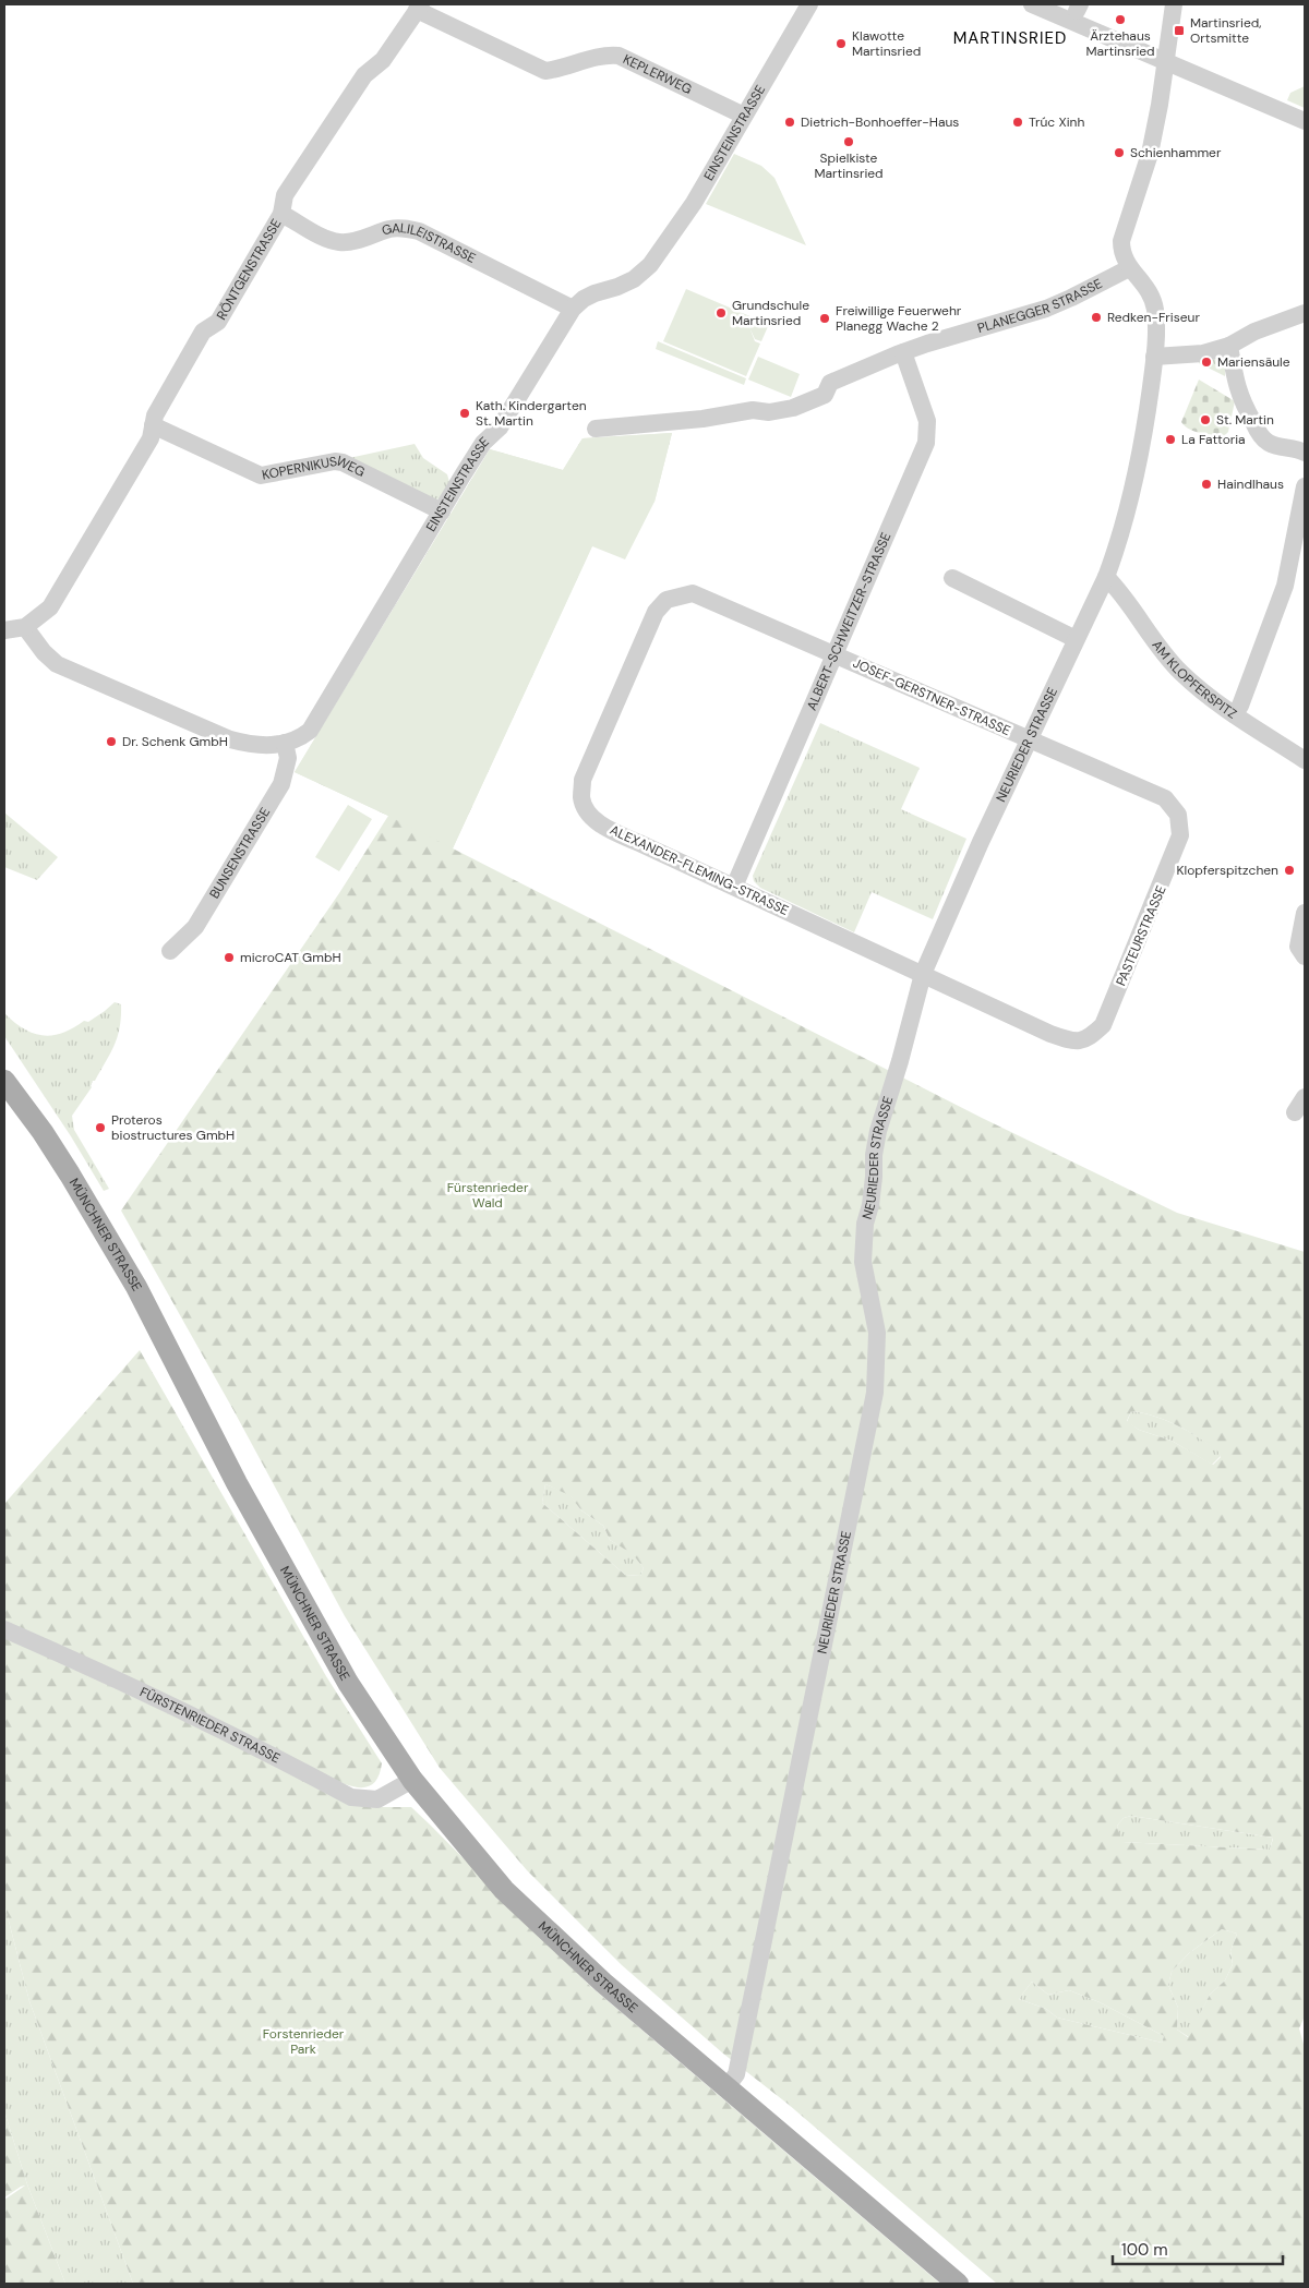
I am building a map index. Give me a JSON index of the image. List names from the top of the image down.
{
  "streets": {
    "main road": ["MÜNCHNER STRASSE"],
    "street": [
      "KEPLERWEG",
      "EINSTEINSTRASSE",
      "GALILEISTRASSE",
      "RÖNTGENSTRASSE",
      "PLANEGGER STRASSE",
      "KOPERNIKUSWEG",
      "ALBERT-SCHWEITZER-STRASSE",
      "AM KLOPFERSPITZ",
      "JOSEF-GERSTNER-STRASSE",
      "NEURIEDER STRASSE",
      "BUNSENSTRASSE",
      "ALEXANDER-FLEMING-STRASSE",
      "PASTEURSTRASSE",
      "FÜRSTENRIEDER STRASSE"
    ]
  },
  "crossings": [
    ["KEPLERWEG", "EINSTEINSTRASSE"],
    ["KEPLERWEG", "RÖNTGENSTRASSE"],
    ["EINSTEINSTRASSE", "GALILEISTRASSE"],
    ["EINSTEINSTRASSE", "RÖNTGENSTRASSE"],
    ["EINSTEINSTRASSE", "KOPERNIKUSWEG"],
    ["EINSTEINSTRASSE", "BUNSENSTRASSE"],
    ["GALILEISTRASSE", "RÖNTGENSTRASSE"],
    ["RÖNTGENSTRASSE", "KOPERNIKUSWEG"],
    ["PLANEGGER STRASSE", "ALBERT-SCHWEITZER-STRASSE"],
    ["PLANEGGER STRASSE", "NEURIEDER STRASSE"],
    ["ALBERT-SCHWEITZER-STRASSE", "JOSEF-GERSTNER-STRASSE"],
    ["ALBERT-SCHWEITZER-STRASSE", "ALEXANDER-FLEMING-STRASSE"],
    ["AM KLOPFERSPITZ", "NEURIEDER STRASSE"],
    ["JOSEF-GERSTNER-STRASSE", "NEURIEDER STRASSE"],
    ["JOSEF-GERSTNER-STRASSE", "ALEXANDER-FLEMING-STRASSE"],
    ["JOSEF-GERSTNER-STRASSE", "PASTEURSTRASSE"],
    ["NEURIEDER STRASSE", "ALEXANDER-FLEMING-STRASSE"],
    ["NEURIEDER STRASSE", "PASTEURSTRASSE"],
    ["NEURIEDER STRASSE", "MÜNCHNER STRASSE"],
    ["ALEXANDER-FLEMING-STRASSE", "PASTEURSTRASSE"],
    ["MÜNCHNER STRASSE", "FÜRSTENRIEDER STRASSE"]
  ],
  "districts": ["MARTINSRIED"],
  "parks": ["Fürstenrieder Wald", "Forstenrieder Park"],
  "places": {
    "other": [
      "Ärztehaus Martinsried",
      "Klawotte Martinsried",
      "Dietrich-Bonhoeffer-Haus",
      "Trúc Xinh",
      "Spielkiste Martinsried",
      "Schienhammer",
      "Grundschule Martinsried",
      "Redken-Friseur",
      "Freiwillige Feuerwehr Planegg Wache 2",
      "Mariensäule",
      "Kath. Kindergarten St. Martin",
      "St. Martin",
      "La Fattoria",
      "Haindlhaus",
      "Dr. Schenk GmbH",
      "Klopferspitzchen",
      "microCAT GmbH",
      "Proteros biostructures GmbH"
    ],
    "transit": ["Martinsried, Ortsmitte"]
  },
  "scale_bar": "100 m"
}
